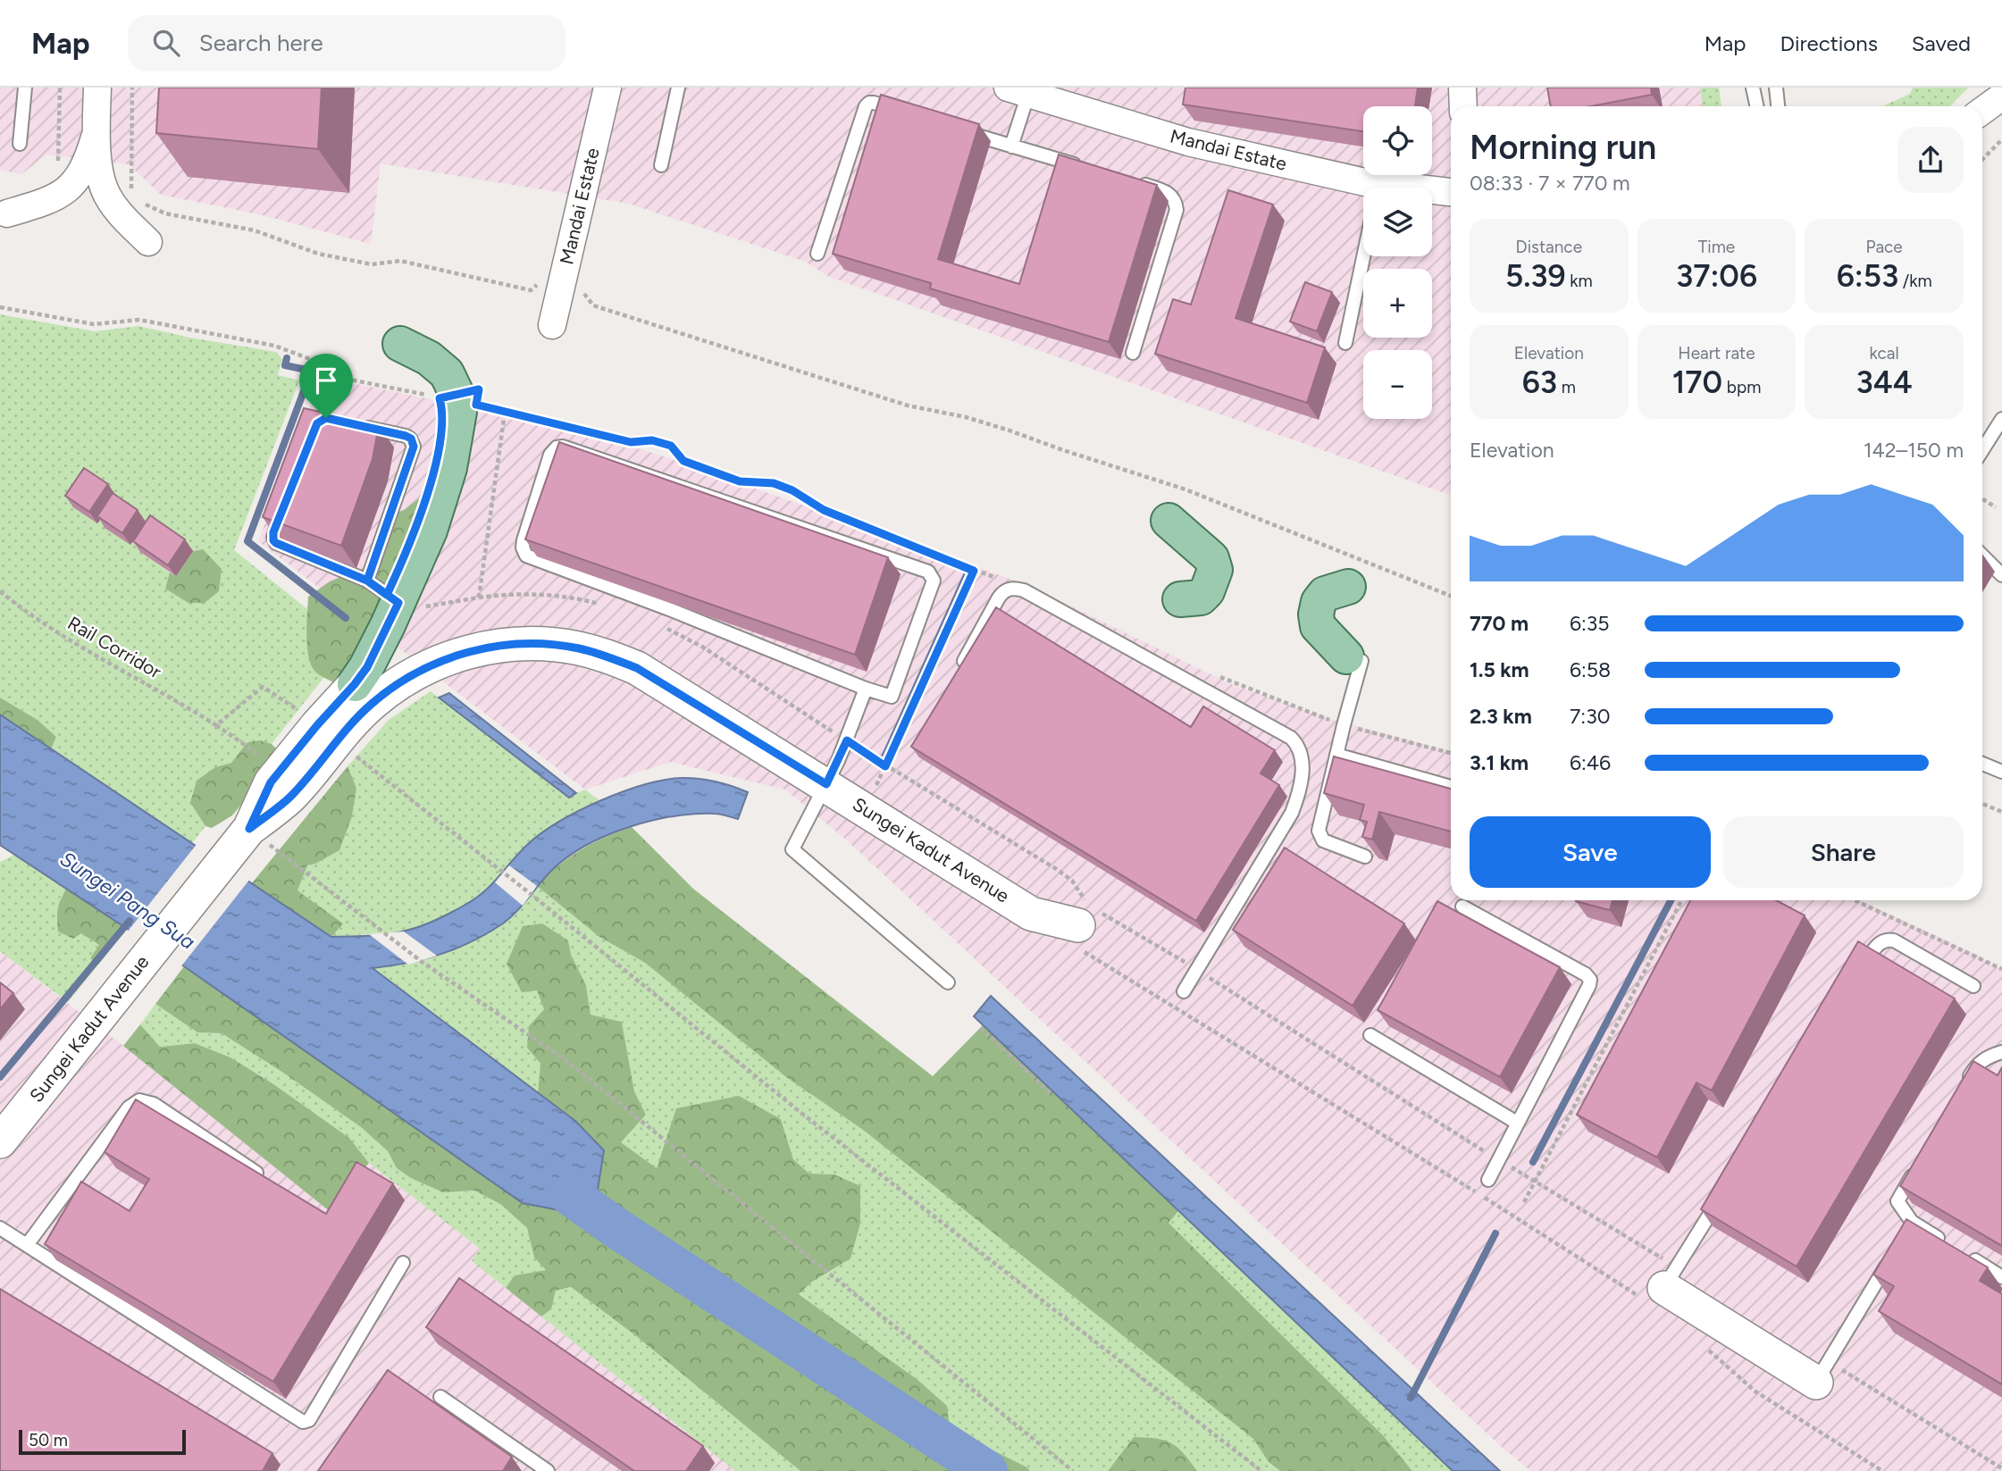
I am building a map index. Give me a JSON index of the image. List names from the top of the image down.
{
  "streets": {
    "street": ["Mandai Estate", "Sungei Kadut Avenue"],
    "path": ["Rail Corridor"]
  },
  "water": ["Sungei Pang Sua"],
  "scale_bar": "50 m",
  "page": {
    "header": "Map",
    "search": "Search here",
    "nav": ["Map", "Directions", "Saved"],
    "map_buttons": ["+", "−"],
    "heading": ["Morning run", "08:33 · 7 × 770 m"],
    "stats": [
      ["Distance", "5.39 km"],
      ["Time", "37:06"],
      ["Pace", "6:53 /km"],
      ["Elevation", "63 m"],
      ["Heart rate", "170 bpm"],
      ["kcal", "344"]
    ],
    "chart": ["Elevation", "142–150 m"],
    "list": [
      {
        "name": "770 m",
        "note": "6:35"
      },
      {
        "name": "1.5 km",
        "note": "6:58"
      },
      {
        "name": "2.3 km",
        "note": "7:30"
      },
      {
        "name": "3.1 km",
        "note": "6:46"
      }
    ],
    "buttons": ["Save", "Share"],
    "scale": "50 m"
  }
}
